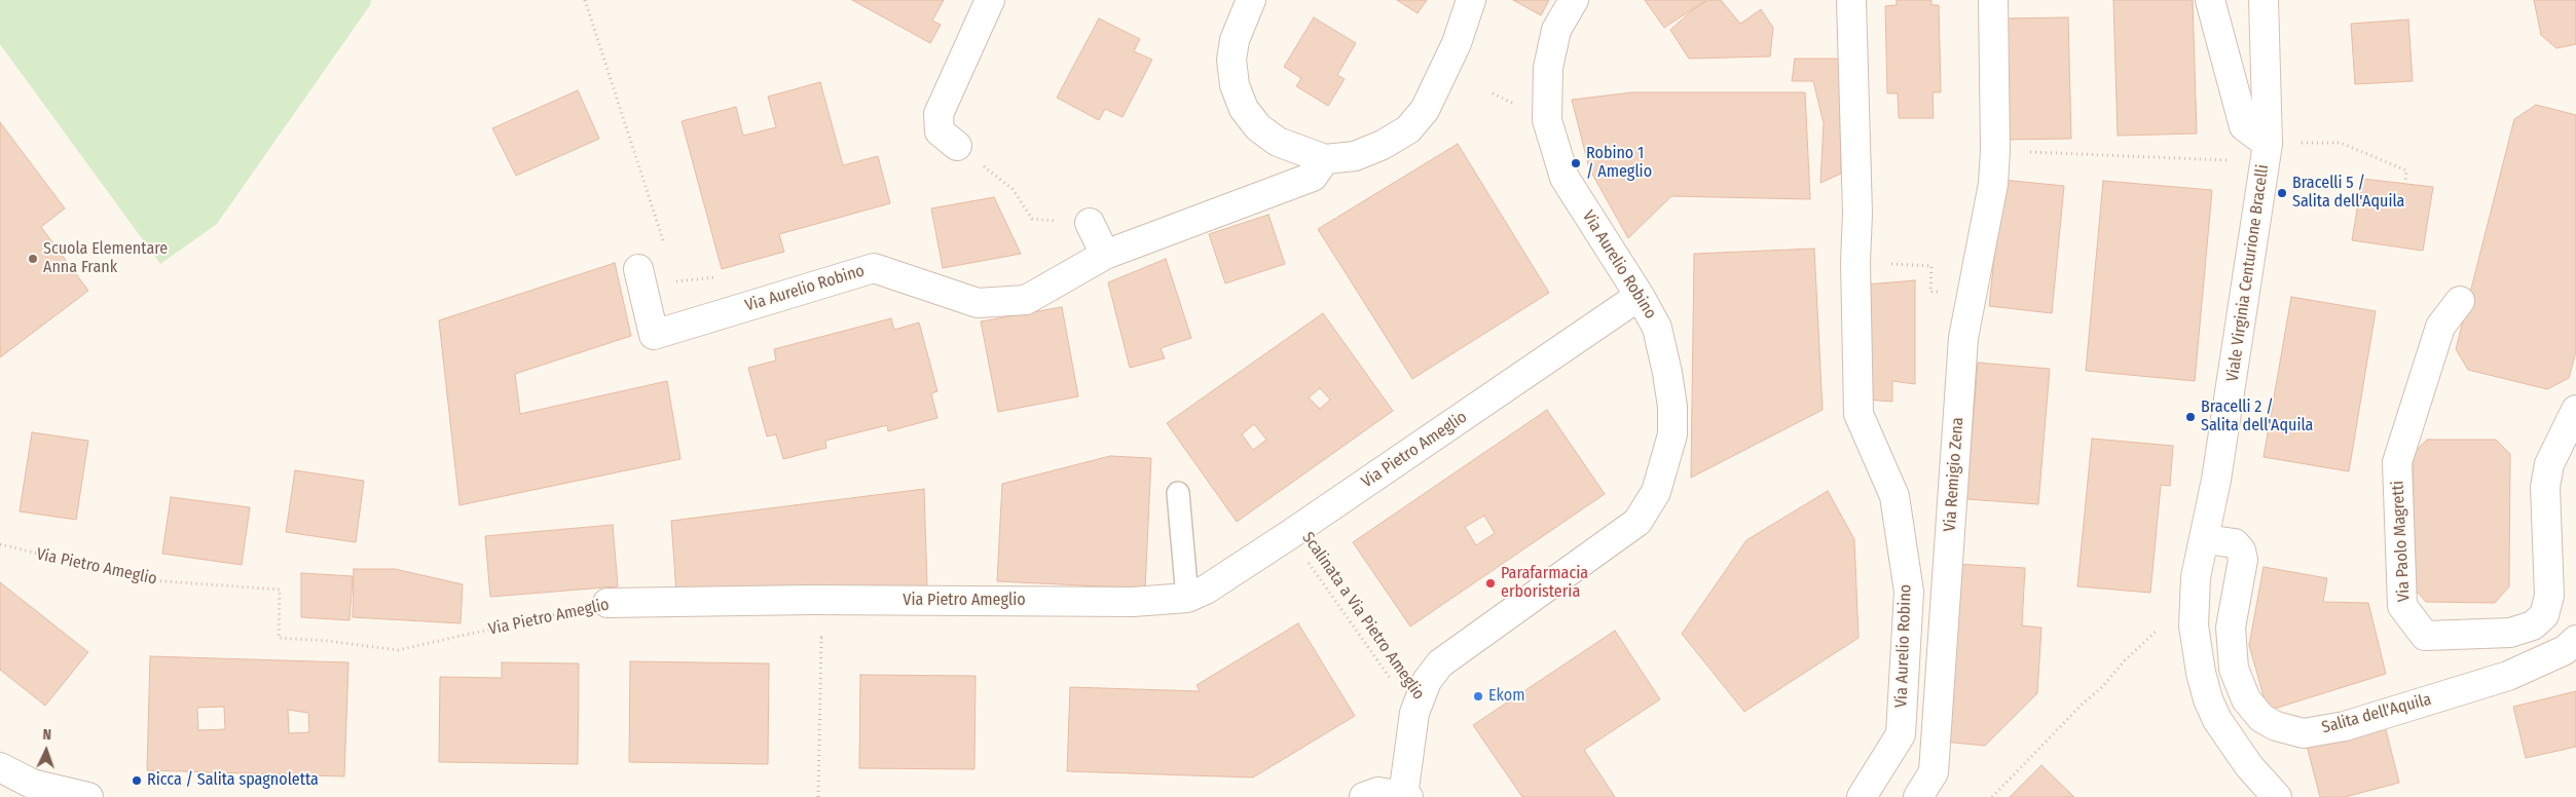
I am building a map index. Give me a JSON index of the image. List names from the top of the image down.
{
  "streets": {
    "street": [
      "Via Aurelio Robino",
      "Viale Virginia Centurione Bracelli",
      "Via Pietro Ameglio",
      "Via Remigio Zena",
      "Via Paolo Magretti",
      "Salita dell'Aquila"
    ],
    "path": ["Scalinata a Via Pietro Ameglio"]
  },
  "crossings": [
    ["Via Aurelio Robino", "Via Pietro Ameglio"],
    ["Via Aurelio Robino", "Scalinata a Via Pietro Ameglio"],
    ["Viale Virginia Centurione Bracelli", "Salita dell'Aquila"],
    ["Via Pietro Ameglio", "Scalinata a Via Pietro Ameglio"]
  ],
  "places": [
    "Robino 1 / Ameglio",
    "Bracelli 5 / Salita dell'Aquila",
    "Scuola Elementare Anna Frank",
    "Bracelli 2 / Salita dell'Aquila",
    "Parafarmacia erboristeria",
    "Ekom",
    "Ricca / Salita spagnoletta"
  ],
  "north": "top"
}
